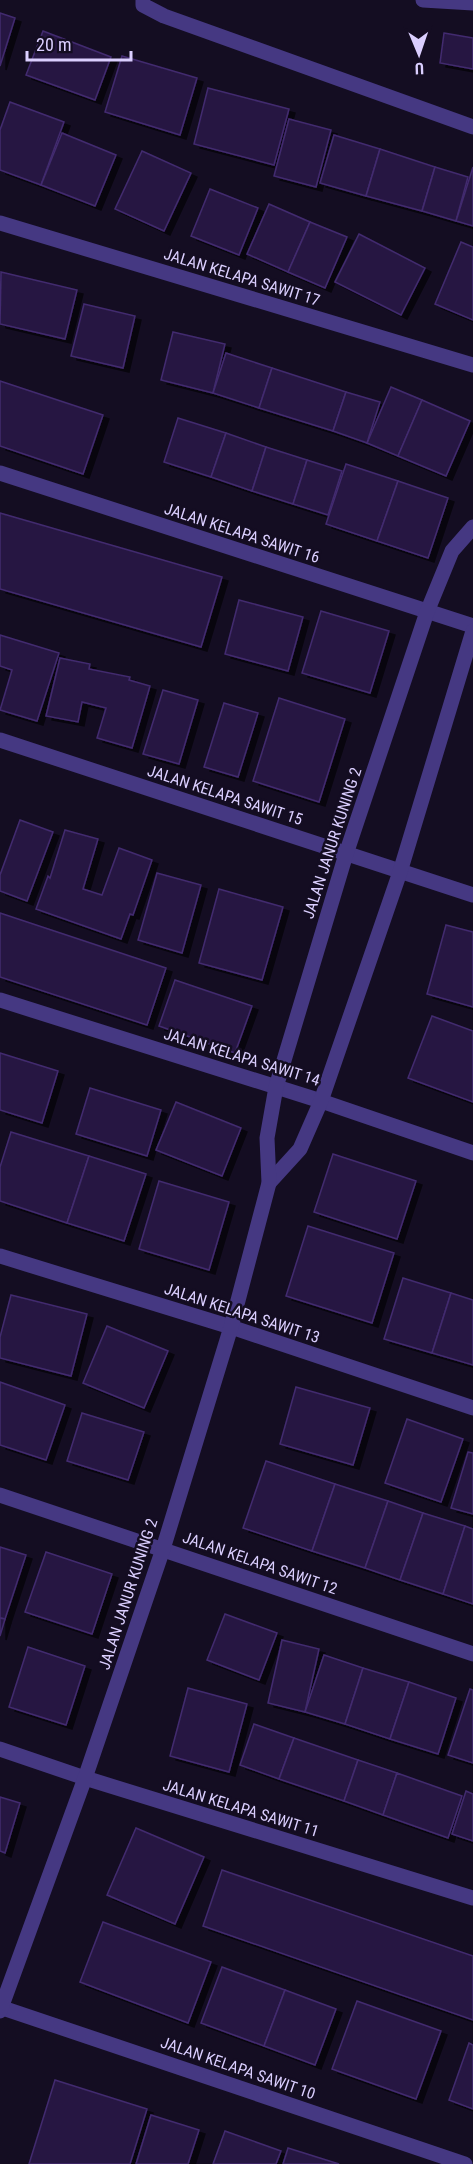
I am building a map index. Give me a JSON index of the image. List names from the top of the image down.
{
  "streets": {
    "street": [
      "JALAN KELAPA SAWIT 17",
      "JALAN KELAPA SAWIT 16",
      "JALAN KELAPA SAWIT 15",
      "JALAN JANUR KUNING 2",
      "JALAN KELAPA SAWIT 14",
      "JALAN KELAPA SAWIT 13",
      "JALAN KELAPA SAWIT 12",
      "JALAN KELAPA SAWIT 11",
      "JALAN KELAPA SAWIT 10"
    ]
  },
  "crossings": [
    ["JALAN KELAPA SAWIT 16", "JALAN JANUR KUNING 2"],
    ["JALAN KELAPA SAWIT 15", "JALAN JANUR KUNING 2"],
    ["JALAN JANUR KUNING 2", "JALAN KELAPA SAWIT 14"],
    ["JALAN JANUR KUNING 2", "JALAN KELAPA SAWIT 13"],
    ["JALAN JANUR KUNING 2", "JALAN KELAPA SAWIT 12"],
    ["JALAN JANUR KUNING 2", "JALAN KELAPA SAWIT 11"],
    ["JALAN JANUR KUNING 2", "JALAN KELAPA SAWIT 10"]
  ],
  "scale_bar": "20 m",
  "north": "bottom"
}
